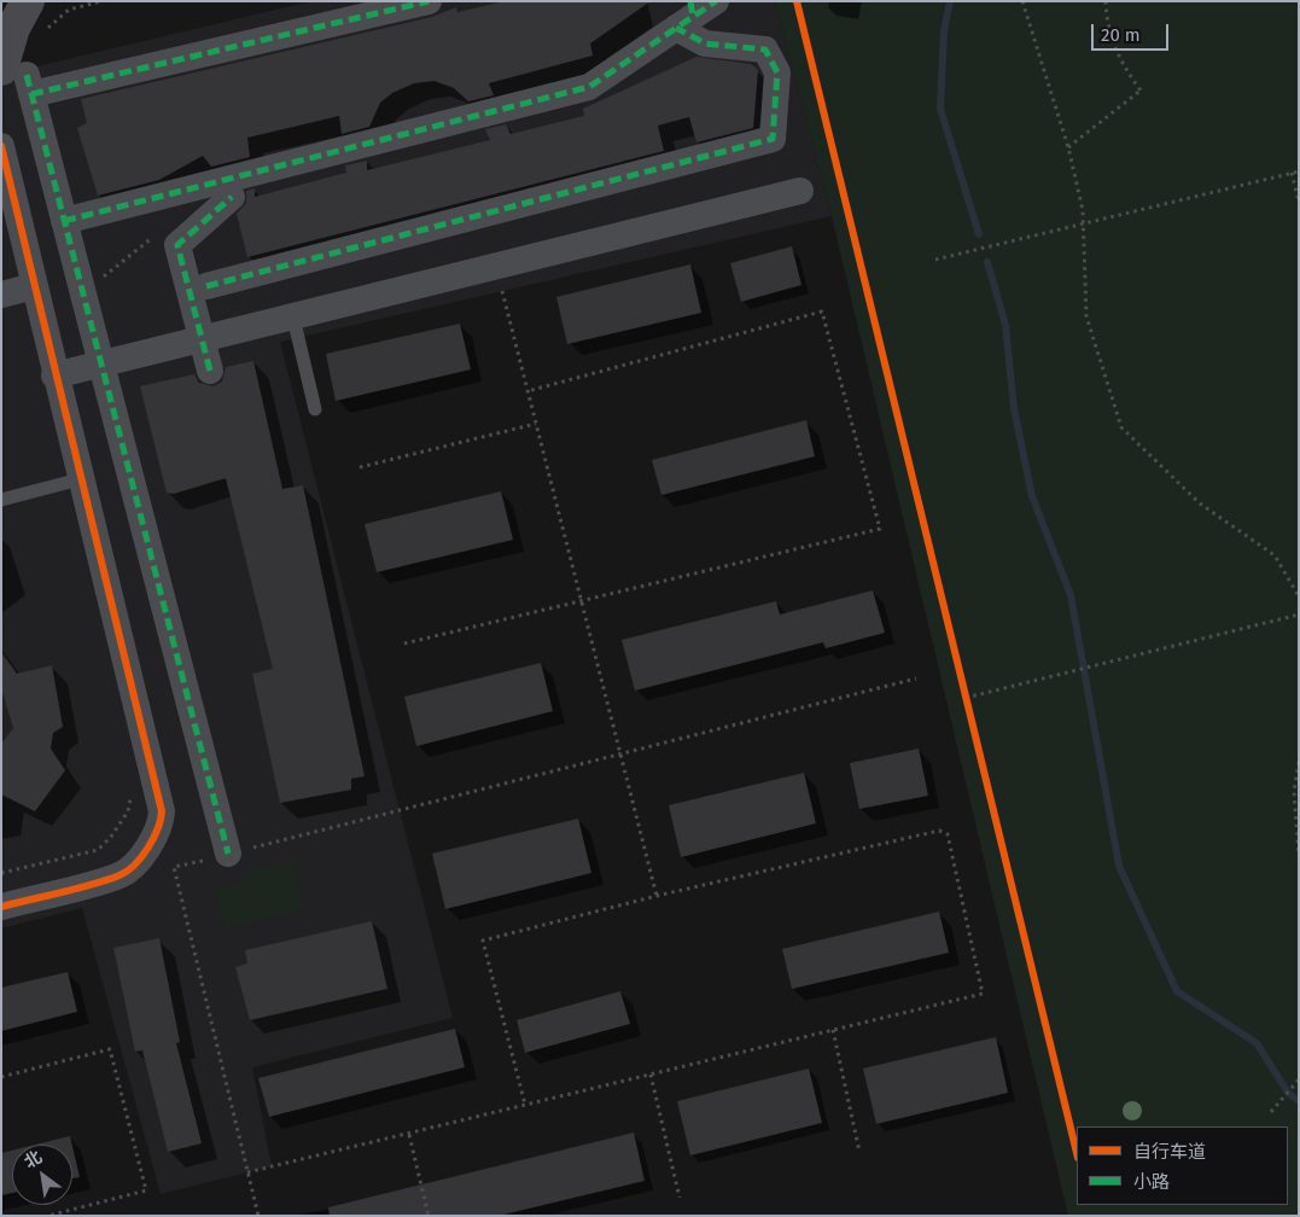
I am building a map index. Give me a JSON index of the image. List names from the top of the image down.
{
  "legend": ["自行车道", "小路"],
  "scale_bar": "20 m",
  "north": "top left"
}
